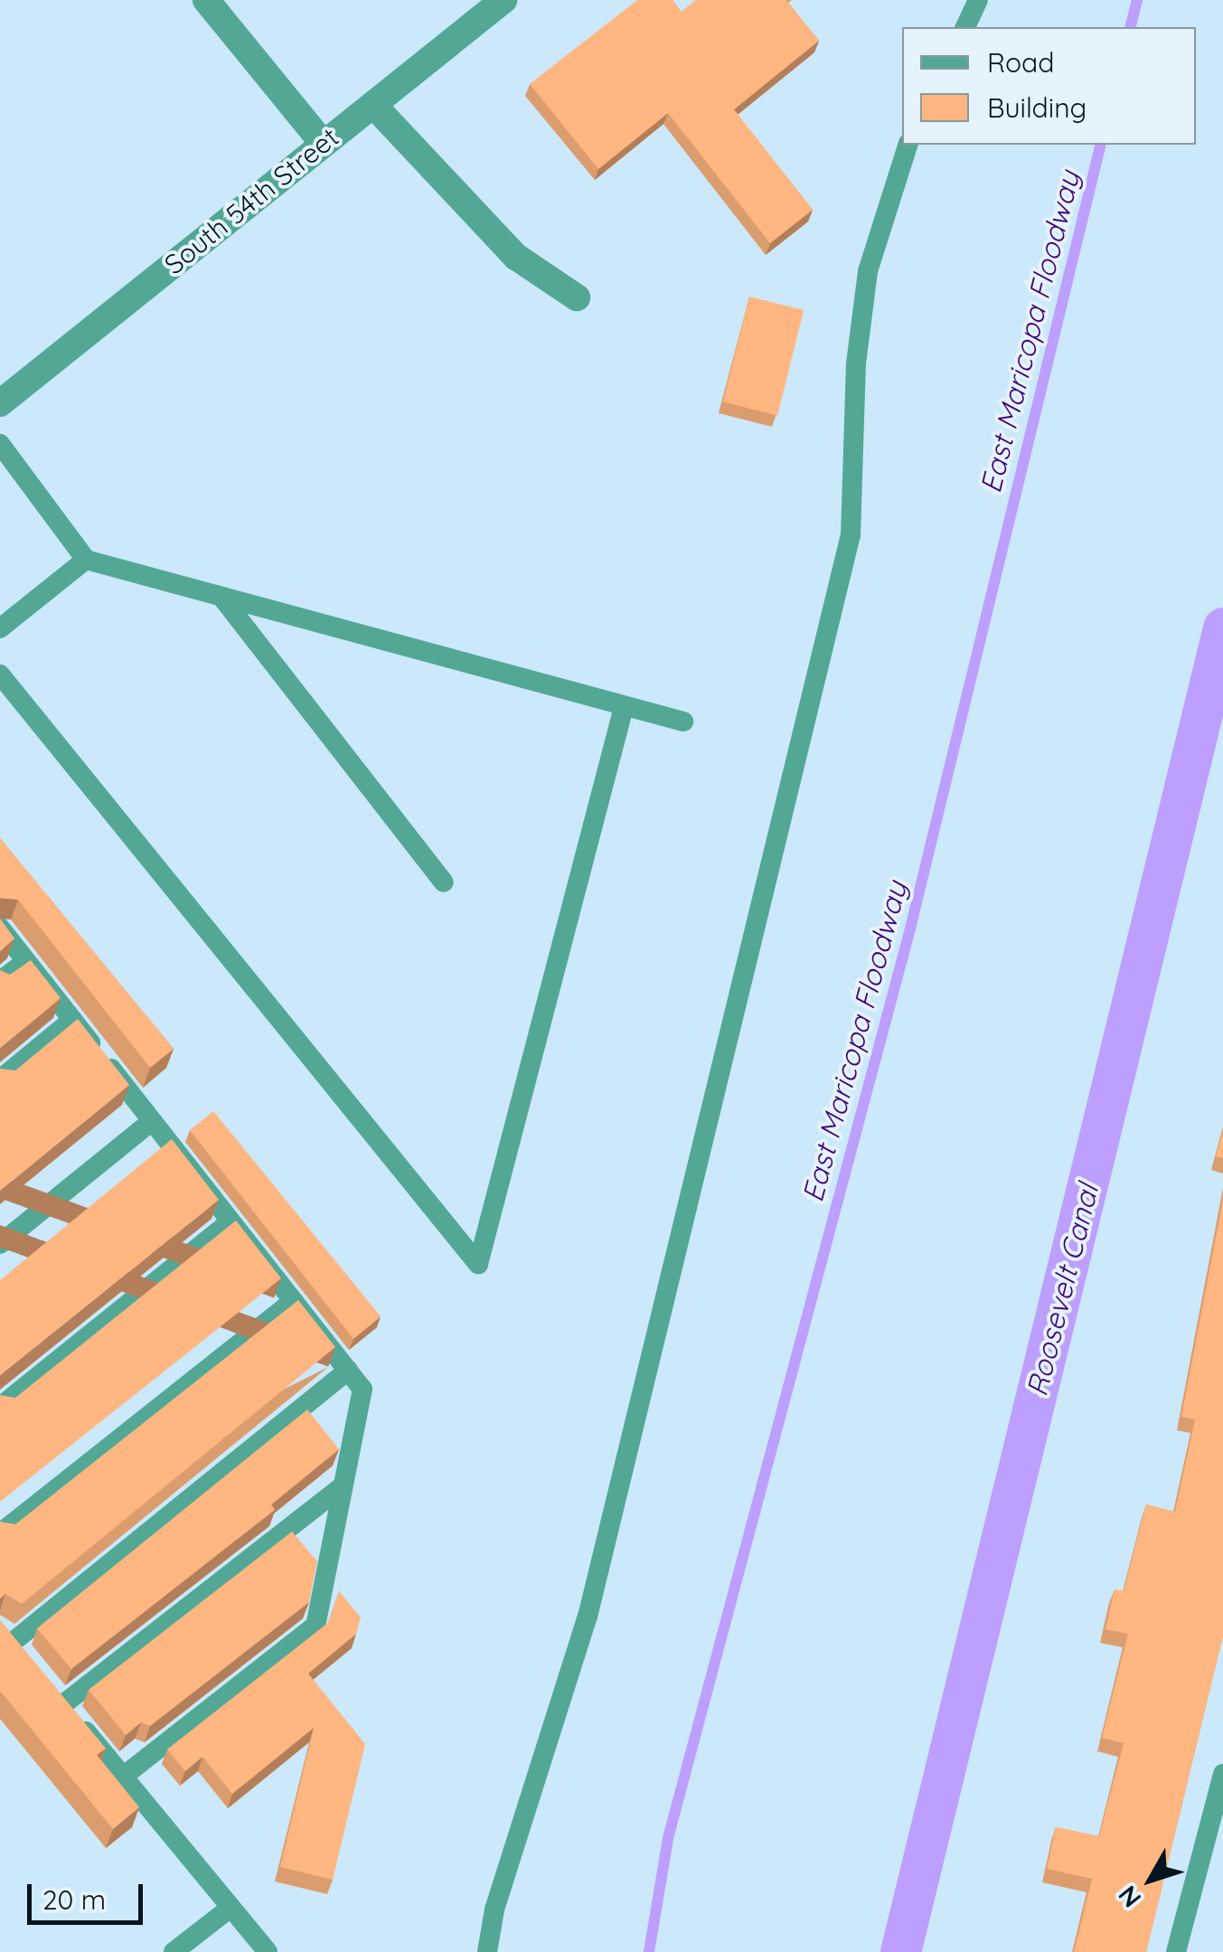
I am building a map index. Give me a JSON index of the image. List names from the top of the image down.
{
  "streets": {
    "street": ["South 54th Street"]
  },
  "water": ["East Maricopa Floodway", "Roosevelt Canal"],
  "legend": ["Road", "Building"],
  "scale_bar": "20 m",
  "north": "bottom left"
}
